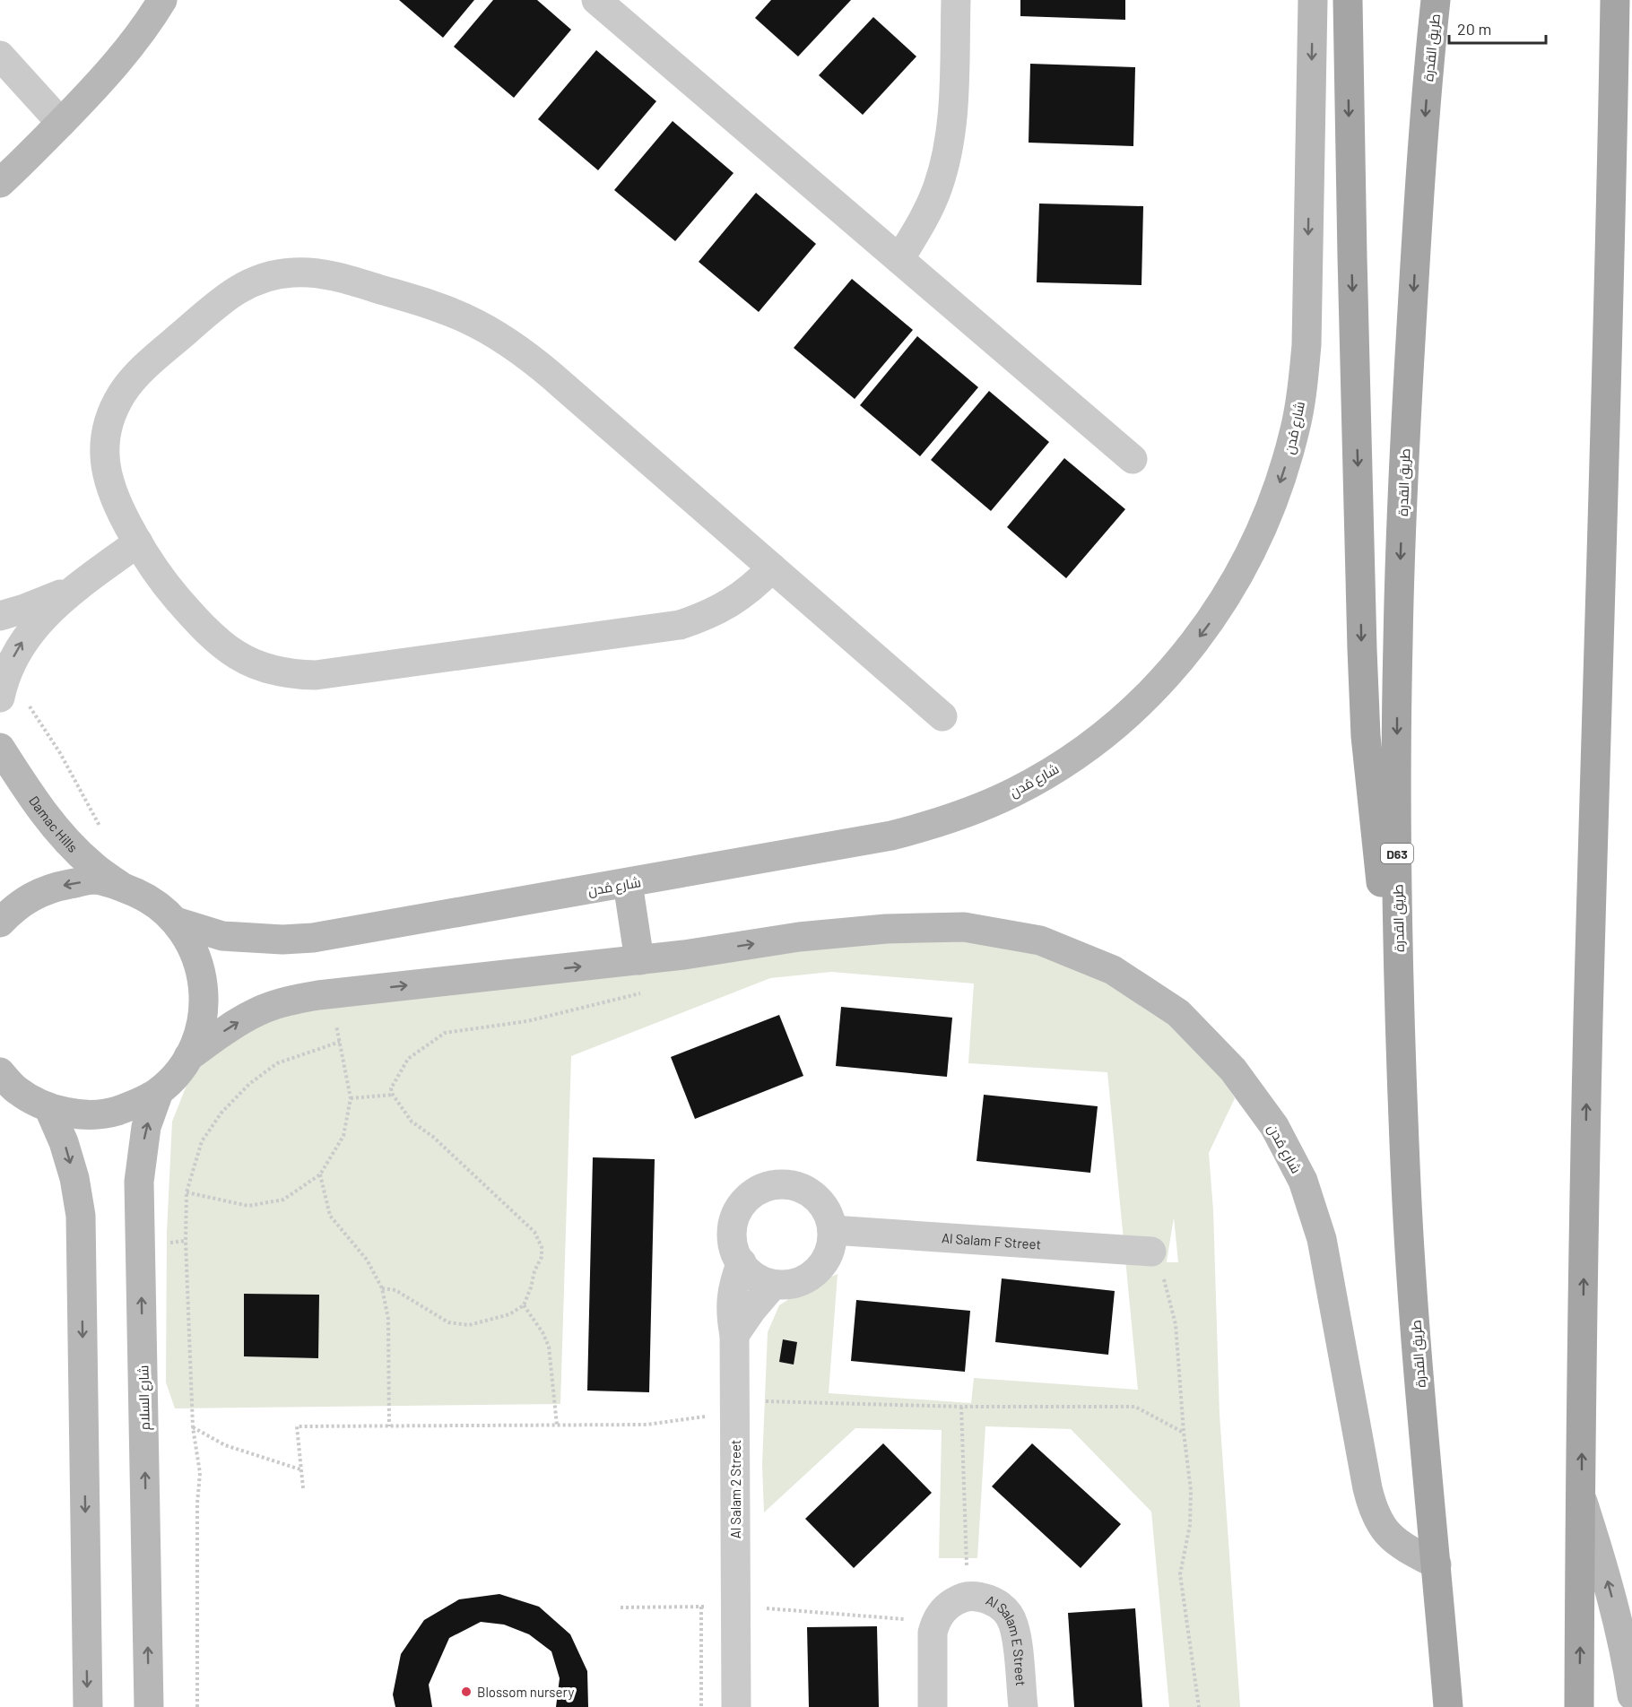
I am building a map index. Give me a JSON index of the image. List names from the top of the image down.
{
  "streets": {
    "main road": ["طريق القدرة", "D63"],
    "street": [
      "شارع مُدن",
      "Damac Hills",
      "Al Salam F Street",
      "شارع السلام",
      "Al Salam 2 Street",
      "Al Salam E Street"
    ]
  },
  "crossings": [
    ["طريق القدرة", "شارع مُدن"]
  ],
  "places": ["Blossom nursery"],
  "scale_bar": "20 m"
}
